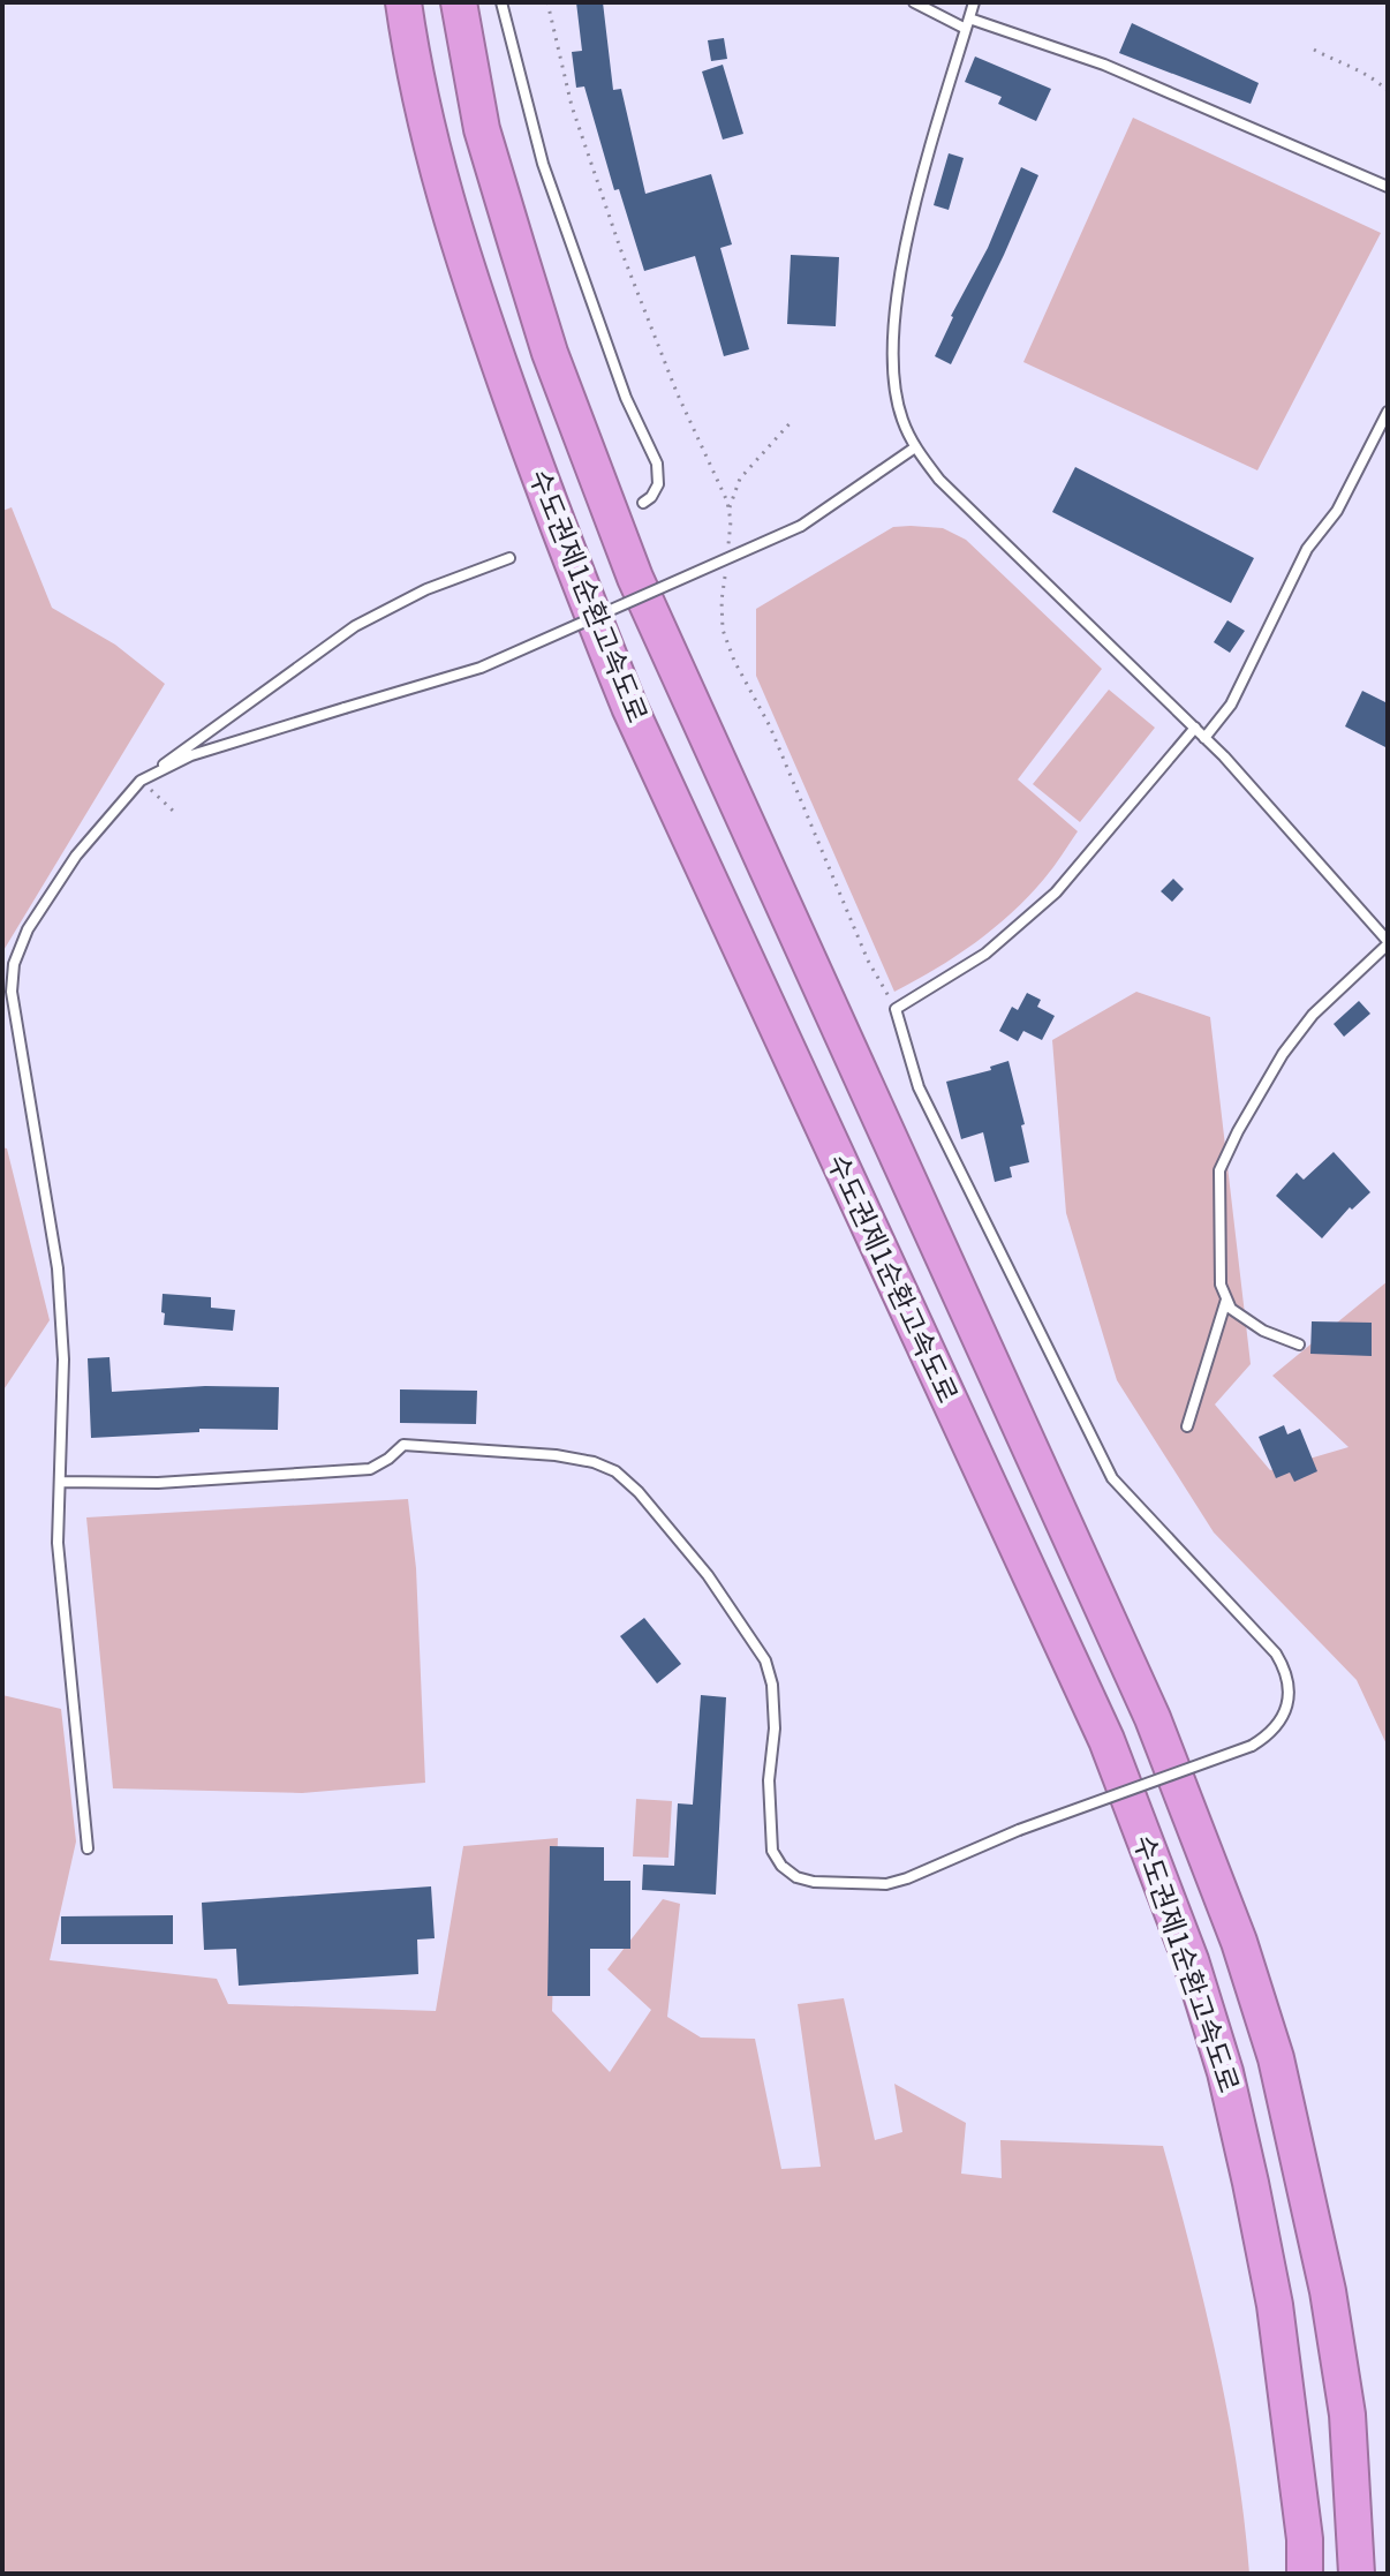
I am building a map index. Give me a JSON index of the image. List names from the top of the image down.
{
  "streets": {
    "highway": ["수도권제1순환고속도로"]
  }
}
